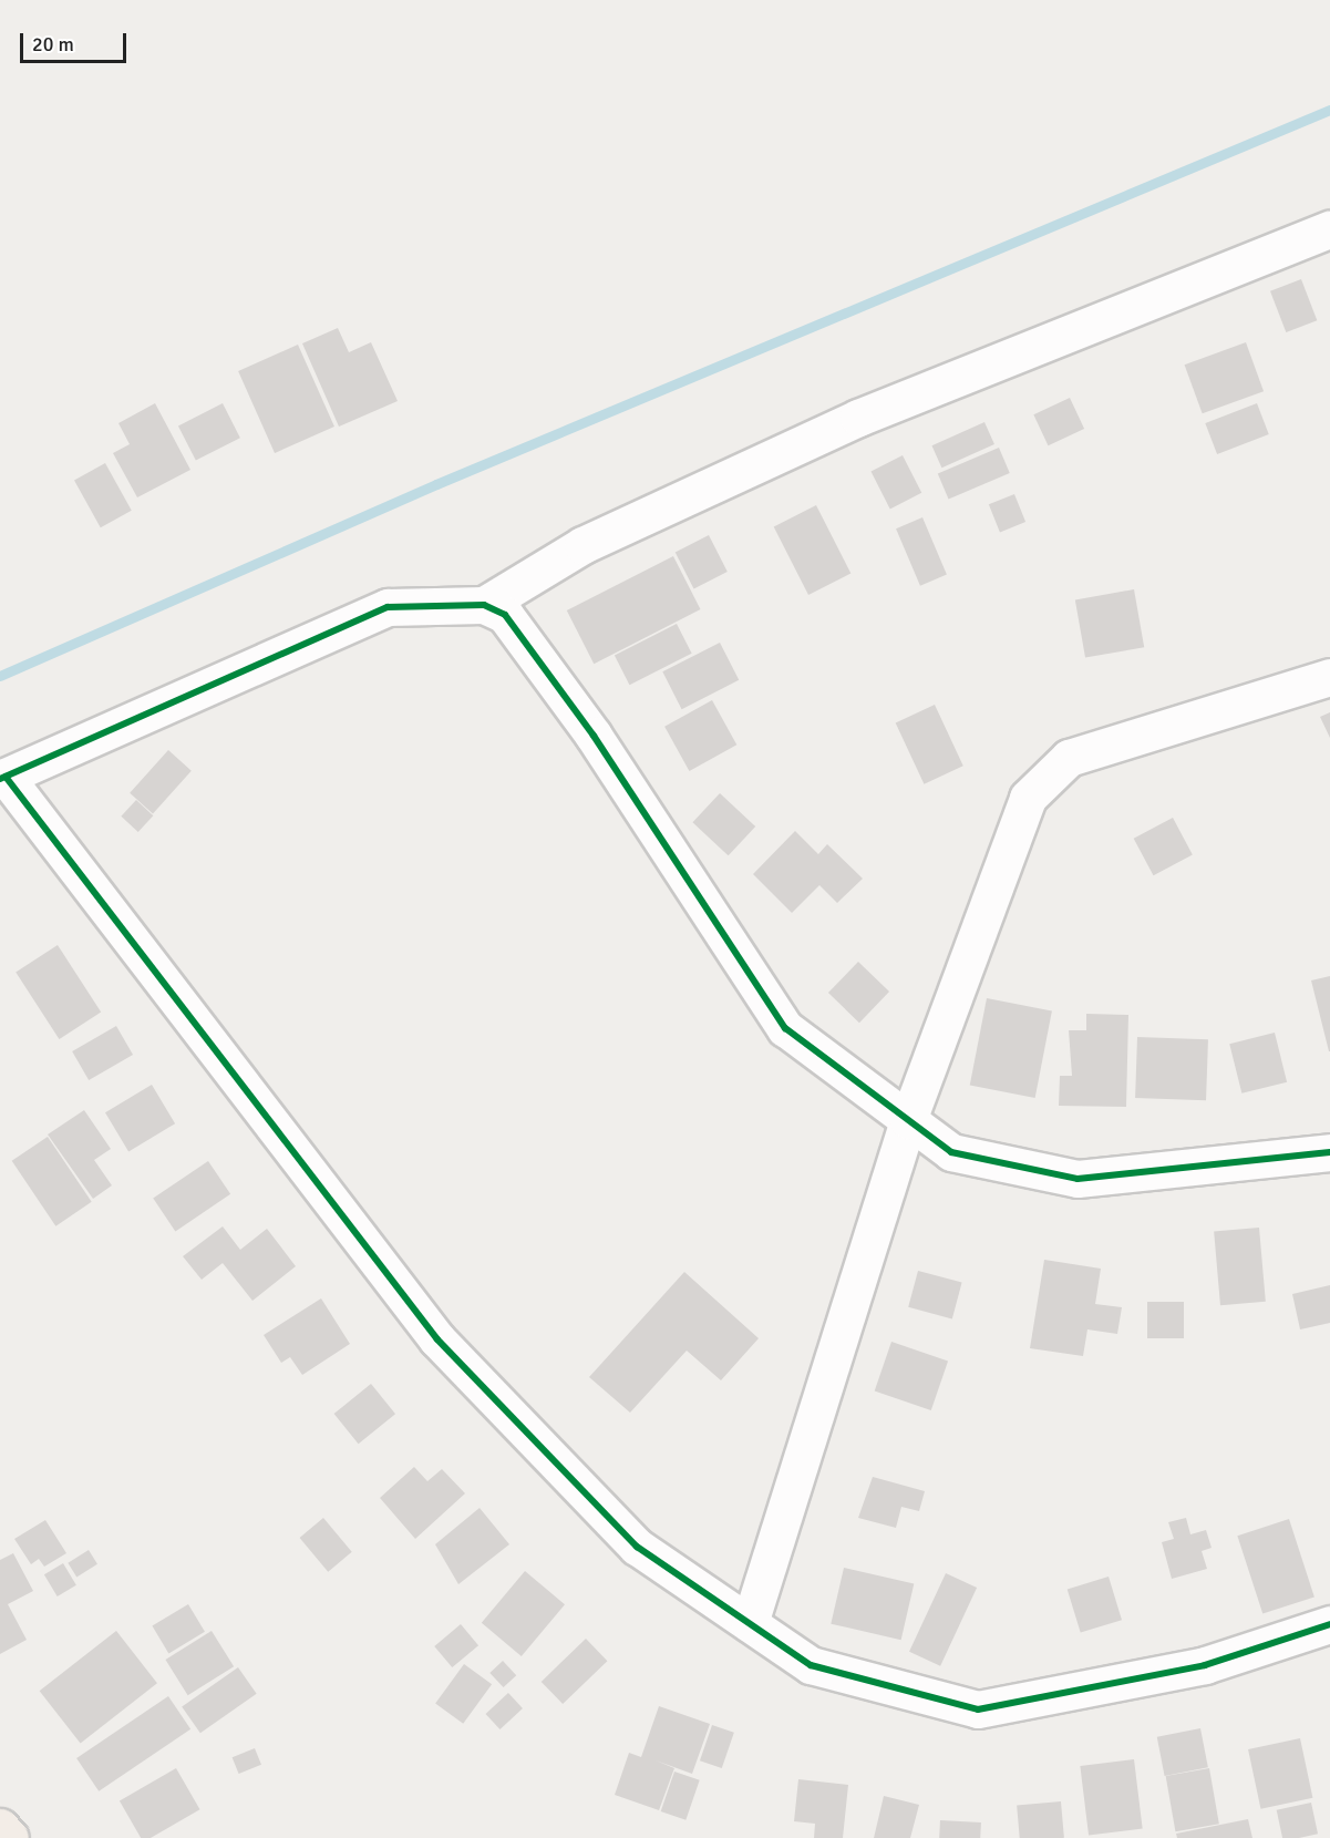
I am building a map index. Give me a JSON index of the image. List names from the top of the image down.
{
  "scale_bar": "20 m"
}
